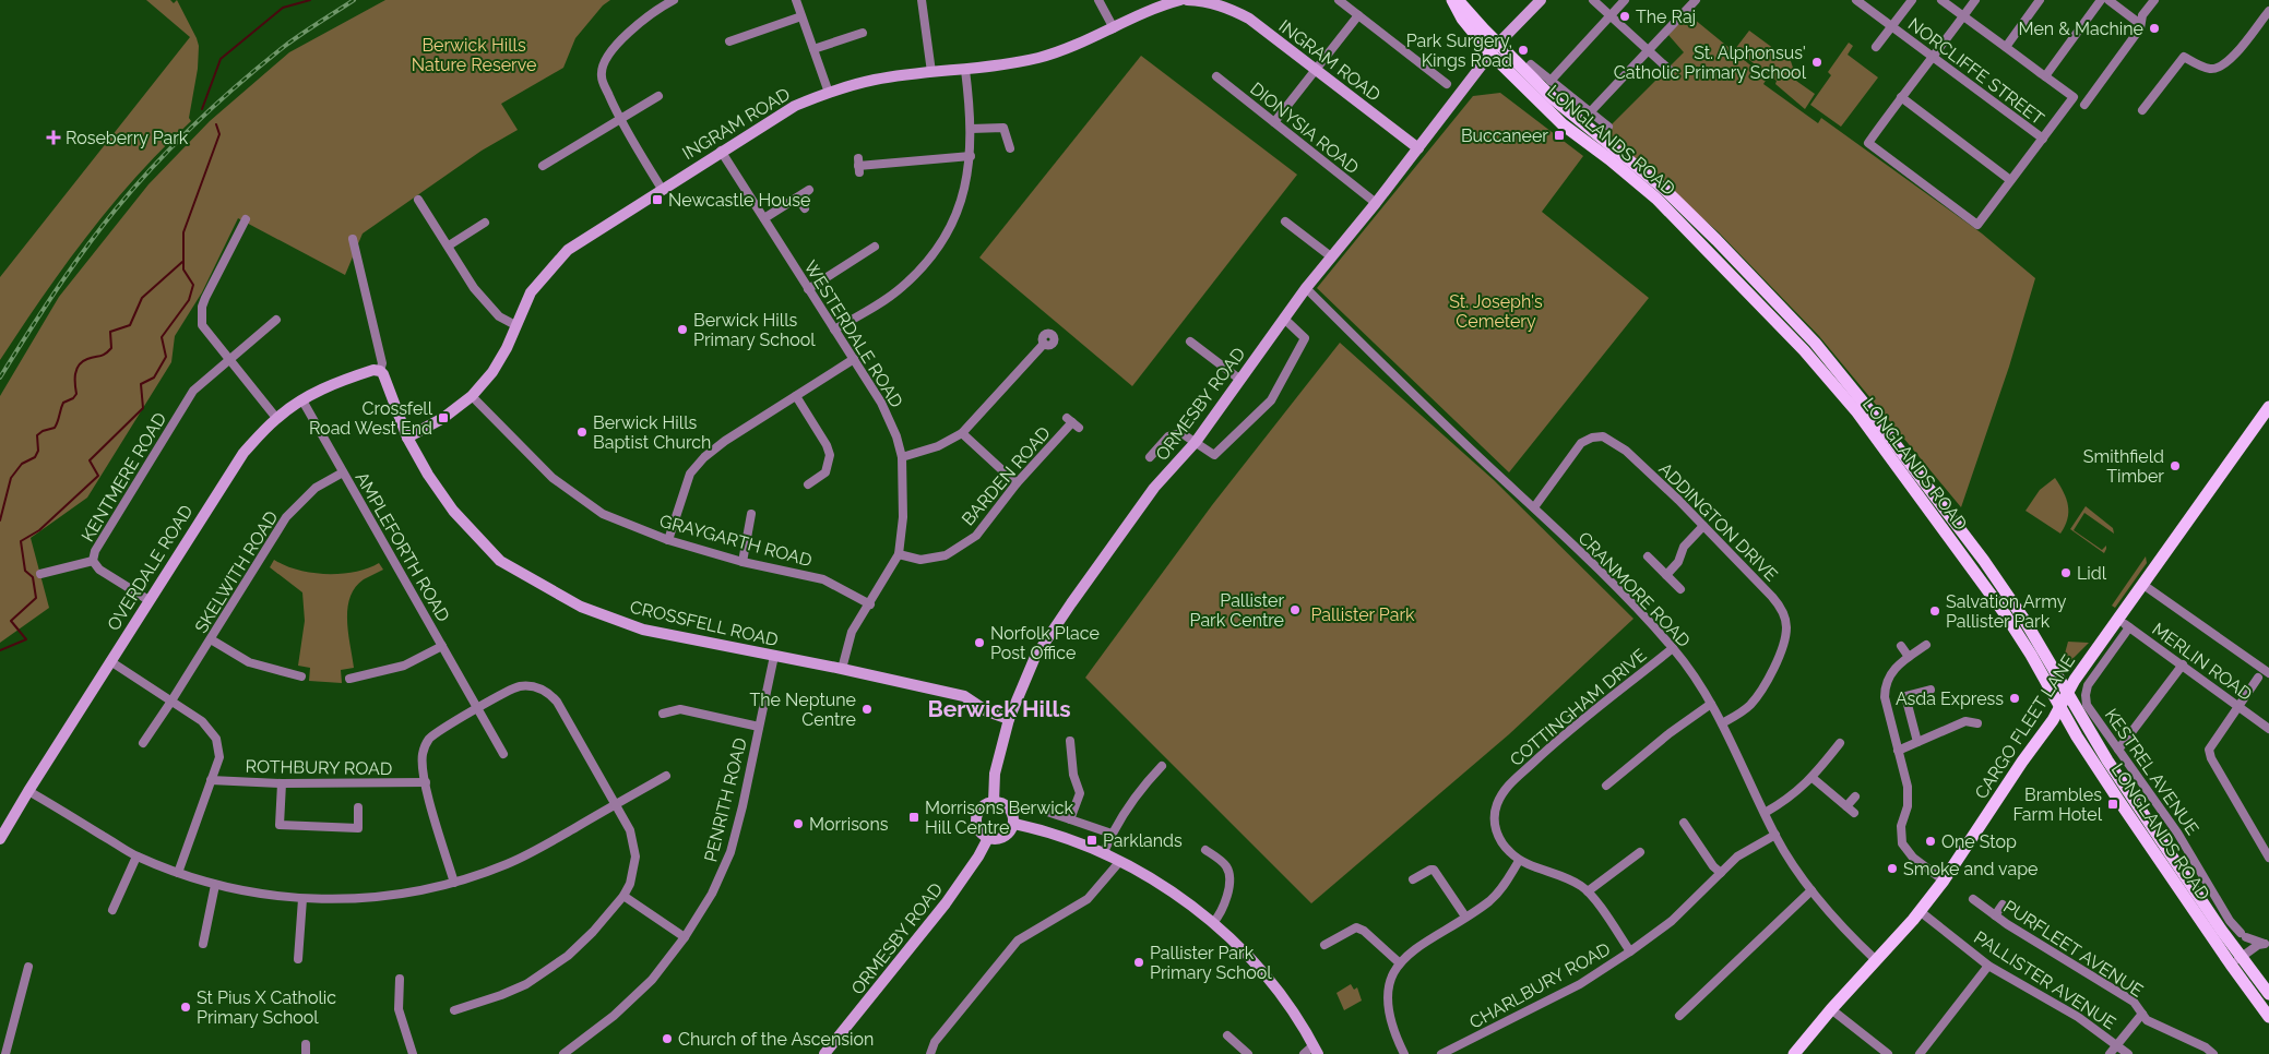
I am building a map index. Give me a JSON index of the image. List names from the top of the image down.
{
  "streets": {
    "main road": ["LONGLANDS ROAD", "CARGO FLEET LANE"],
    "street": [
      "INGRAM ROAD",
      "NORCLIFFE STREET",
      "DIONYSIA ROAD",
      "WESTERDALE ROAD",
      "ORMESBY ROAD",
      "BARDEN ROAD",
      "KENTMERE ROAD",
      "ADDINGTON DRIVE",
      "GRAYGARTH ROAD",
      "AMPLEFORTH ROAD",
      "OVERDALE ROAD",
      "SKELWITH ROAD",
      "CRANMORE ROAD",
      "CROSSFELL ROAD",
      "MERLIN ROAD",
      "COTTINGHAM DRIVE",
      "ROTHBURY ROAD",
      "KESTREL AVENUE",
      "PENRITH ROAD",
      "PURFLEET AVENUE",
      "PALLISTER AVENUE",
      "CHARLBURY ROAD"
    ]
  },
  "crossings": [
    ["INGRAM ROAD", "WESTERDALE ROAD"],
    ["INGRAM ROAD", "ORMESBY ROAD"],
    ["INGRAM ROAD", "GRAYGARTH ROAD"],
    ["INGRAM ROAD", "CROSSFELL ROAD"],
    ["DIONYSIA ROAD", "ORMESBY ROAD"],
    ["LONGLANDS ROAD", "ORMESBY ROAD"],
    ["LONGLANDS ROAD", "CARGO FLEET LANE"],
    ["WESTERDALE ROAD", "BARDEN ROAD"],
    ["WESTERDALE ROAD", "GRAYGARTH ROAD"],
    ["WESTERDALE ROAD", "CROSSFELL ROAD"],
    ["ORMESBY ROAD", "CRANMORE ROAD"],
    ["ORMESBY ROAD", "CROSSFELL ROAD"],
    ["KENTMERE ROAD", "OVERDALE ROAD"],
    ["ADDINGTON DRIVE", "CRANMORE ROAD"],
    ["AMPLEFORTH ROAD", "OVERDALE ROAD"],
    ["AMPLEFORTH ROAD", "SKELWITH ROAD"],
    ["OVERDALE ROAD", "CROSSFELL ROAD"],
    ["CRANMORE ROAD", "COTTINGHAM DRIVE"],
    ["CRANMORE ROAD", "CARGO FLEET LANE"],
    ["CRANMORE ROAD", "CHARLBURY ROAD"],
    ["CROSSFELL ROAD", "PENRITH ROAD"],
    ["MERLIN ROAD", "CARGO FLEET LANE"],
    ["MERLIN ROAD", "KESTREL AVENUE"],
    ["COTTINGHAM DRIVE", "CHARLBURY ROAD"],
    ["CARGO FLEET LANE", "PALLISTER AVENUE"]
  ],
  "districts": ["Berwick Hills"],
  "parks": ["Berwick Hills Nature Reserve", "St. Joseph's Cemetery", "Pallister Park"],
  "places": {
    "other": [
      "The Raj",
      "Men & Machine",
      "Park Surgery, Kings Road",
      "St. Alphonsus' Catholic Primary School",
      "Berwick Hills Primary School",
      "Berwick Hills Baptist Church",
      "Smithfield Timber",
      "Lidl",
      "Pallister Park Centre",
      "Salvation Army Pallister Park",
      "Norfolk Place Post Office",
      "Asda Express",
      "The Neptune Centre",
      "Morrisons",
      "One Stop",
      "Smoke and vape",
      "Pallister Park Primary School",
      "St Pius X Catholic Primary School",
      "Church of the Ascension"
    ],
    "transit": [
      "Buccaneer",
      "Newcastle House",
      "Crossfell Road West End",
      "Brambles Farm Hotel",
      "Morrisons Berwick Hill Centre",
      "Parklands"
    ],
    "health": ["Roseberry Park"]
  }
}
